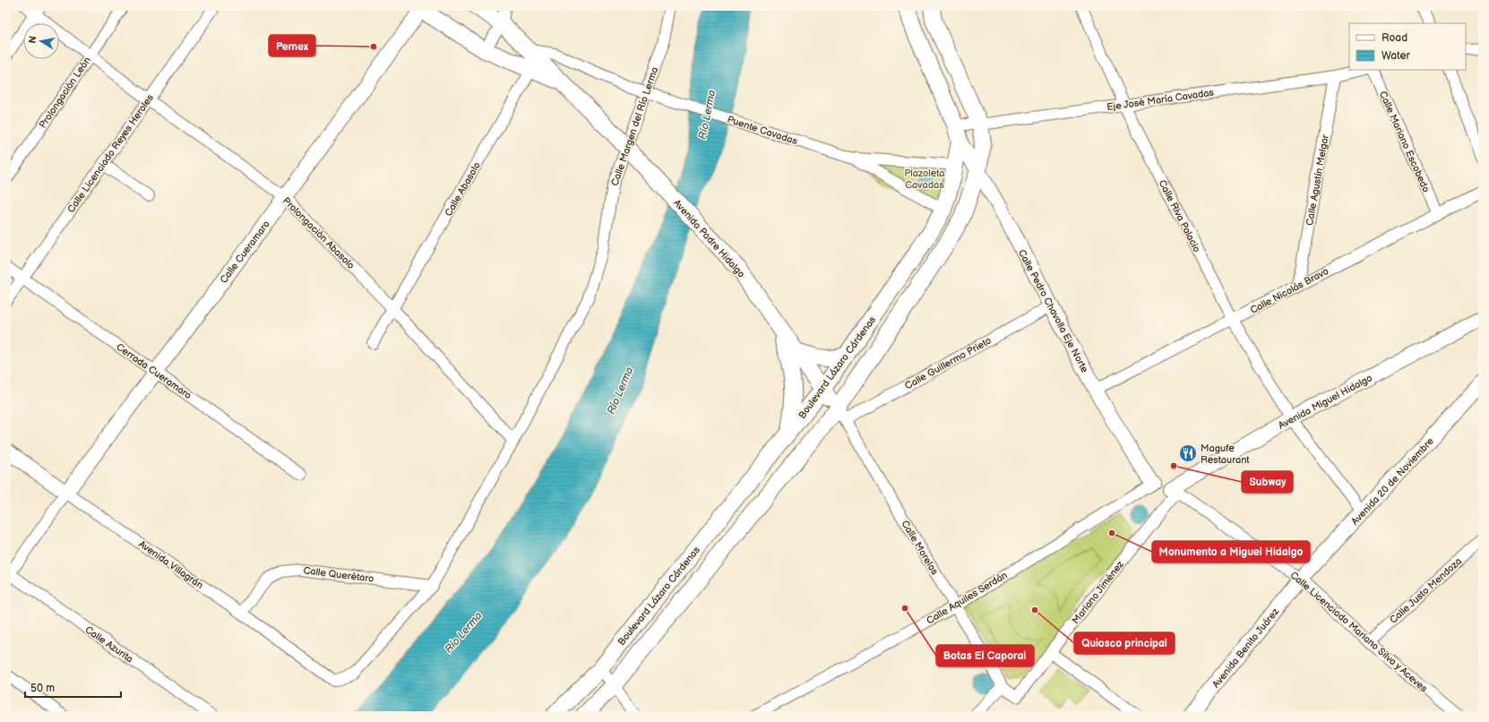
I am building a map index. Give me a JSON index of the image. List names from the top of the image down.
{
  "streets": {
    "main road": ["Avenida Padre Hidalgo", "Boulevard Lázaro Cárdenas"],
    "street": [
      "Prolongación León",
      "Eje José María Cavadas",
      "Calle Margen del Río Lerma",
      "Puente Cavadas",
      "Calle Mariano Escobedo",
      "Calle Licenciado Reyes Heroles",
      "Calle Agustín Melgar",
      "Calle Abasolo",
      "Calle Riva Palacio",
      "Prolongación Abasolo",
      "Calle Cueramaro",
      "Calle Nicolás Bravo",
      "Calle Pedro Chavolla Eje Norte",
      "Calle Guillermo Prieto",
      "Cerrada Cueramaro",
      "Avenida Miguel Hidalgo",
      "Avenida 20 de Noviembre",
      "Calle Morelos",
      "Avenida Villagrán",
      "Calle Querétaro",
      "Calle Justo Mendoza",
      "Mariano Jiménez",
      "Calle Aquiles Serdán",
      "Calle Licenciado Mariano Silva y Aceves",
      "Calle Azurita",
      "Avenida Benito Juárez"
    ]
  },
  "crossings": [
    ["Prolongación León", "Prolongación Abasolo"],
    ["Eje José María Cavadas", "Calle Agustín Melgar"],
    ["Eje José María Cavadas", "Calle Riva Palacio"],
    ["Eje José María Cavadas", "Boulevard Lázaro Cárdenas"],
    ["Calle Margen del Río Lerma", "Prolongación Abasolo"],
    ["Puente Cavadas", "Avenida Padre Hidalgo"],
    ["Calle Mariano Escobedo", "Calle Nicolás Bravo"],
    ["Calle Licenciado Reyes Heroles", "Prolongación Abasolo"],
    ["Calle Licenciado Reyes Heroles", "Cerrada Cueramaro"],
    ["Calle Agustín Melgar", "Calle Nicolás Bravo"],
    ["Calle Abasolo", "Prolongación Abasolo"],
    ["Calle Abasolo", "Avenida Padre Hidalgo"],
    ["Calle Riva Palacio", "Calle Nicolás Bravo"],
    ["Calle Riva Palacio", "Avenida Miguel Hidalgo"],
    ["Calle Riva Palacio", "Avenida 20 de Noviembre"],
    ["Prolongación Abasolo", "Calle Cueramaro"],
    ["Avenida Padre Hidalgo", "Calle Cueramaro"],
    ["Avenida Padre Hidalgo", "Calle Guillermo Prieto"],
    ["Avenida Padre Hidalgo", "Boulevard Lázaro Cárdenas"],
    ["Avenida Padre Hidalgo", "Calle Morelos"],
    ["Calle Cueramaro", "Cerrada Cueramaro"],
    ["Calle Cueramaro", "Avenida Villagrán"],
    ["Calle Nicolás Bravo", "Calle Pedro Chavolla Eje Norte"],
    ["Calle Pedro Chavolla Eje Norte", "Calle Guillermo Prieto"],
    ["Calle Pedro Chavolla Eje Norte", "Boulevard Lázaro Cárdenas"],
    ["Calle Pedro Chavolla Eje Norte", "Calle Aquiles Serdán"],
    ["Calle Pedro Chavolla Eje Norte", "Calle Licenciado Mariano Silva y Aceves"],
    ["Calle Guillermo Prieto", "Boulevard Lázaro Cárdenas"],
    ["Calle Guillermo Prieto", "Calle Morelos"],
    ["Boulevard Lázaro Cárdenas", "Calle Morelos"],
    ["Avenida Miguel Hidalgo", "Mariano Jiménez"],
    ["Avenida Miguel Hidalgo", "Calle Licenciado Mariano Silva y Aceves"],
    ["Avenida 20 de Noviembre", "Calle Licenciado Mariano Silva y Aceves"],
    ["Avenida 20 de Noviembre", "Avenida Benito Juárez"],
    ["Calle Morelos", "Mariano Jiménez"],
    ["Calle Morelos", "Calle Aquiles Serdán"],
    ["Avenida Villagrán", "Calle Querétaro"],
    ["Calle Justo Mendoza", "Calle Licenciado Mariano Silva y Aceves"],
    ["Mariano Jiménez", "Calle Licenciado Mariano Silva y Aceves"],
    ["Calle Aquiles Serdán", "Calle Licenciado Mariano Silva y Aceves"],
    ["Calle Licenciado Mariano Silva y Aceves", "Avenida Benito Juárez"]
  ],
  "water": ["Río Lerma"],
  "parks": ["Plazoleta Cavadas"],
  "places": {
    "other": [
      "Pemex",
      "Subway",
      "Monumento a Miguel Hidalgo",
      "Botas El Caporal",
      "Quiosco principal"
    ],
    "restaurant": ["Magufe Restaurant"]
  },
  "legend": ["Road", "Water"],
  "scale_bar": "50 m",
  "north": "left"
}
